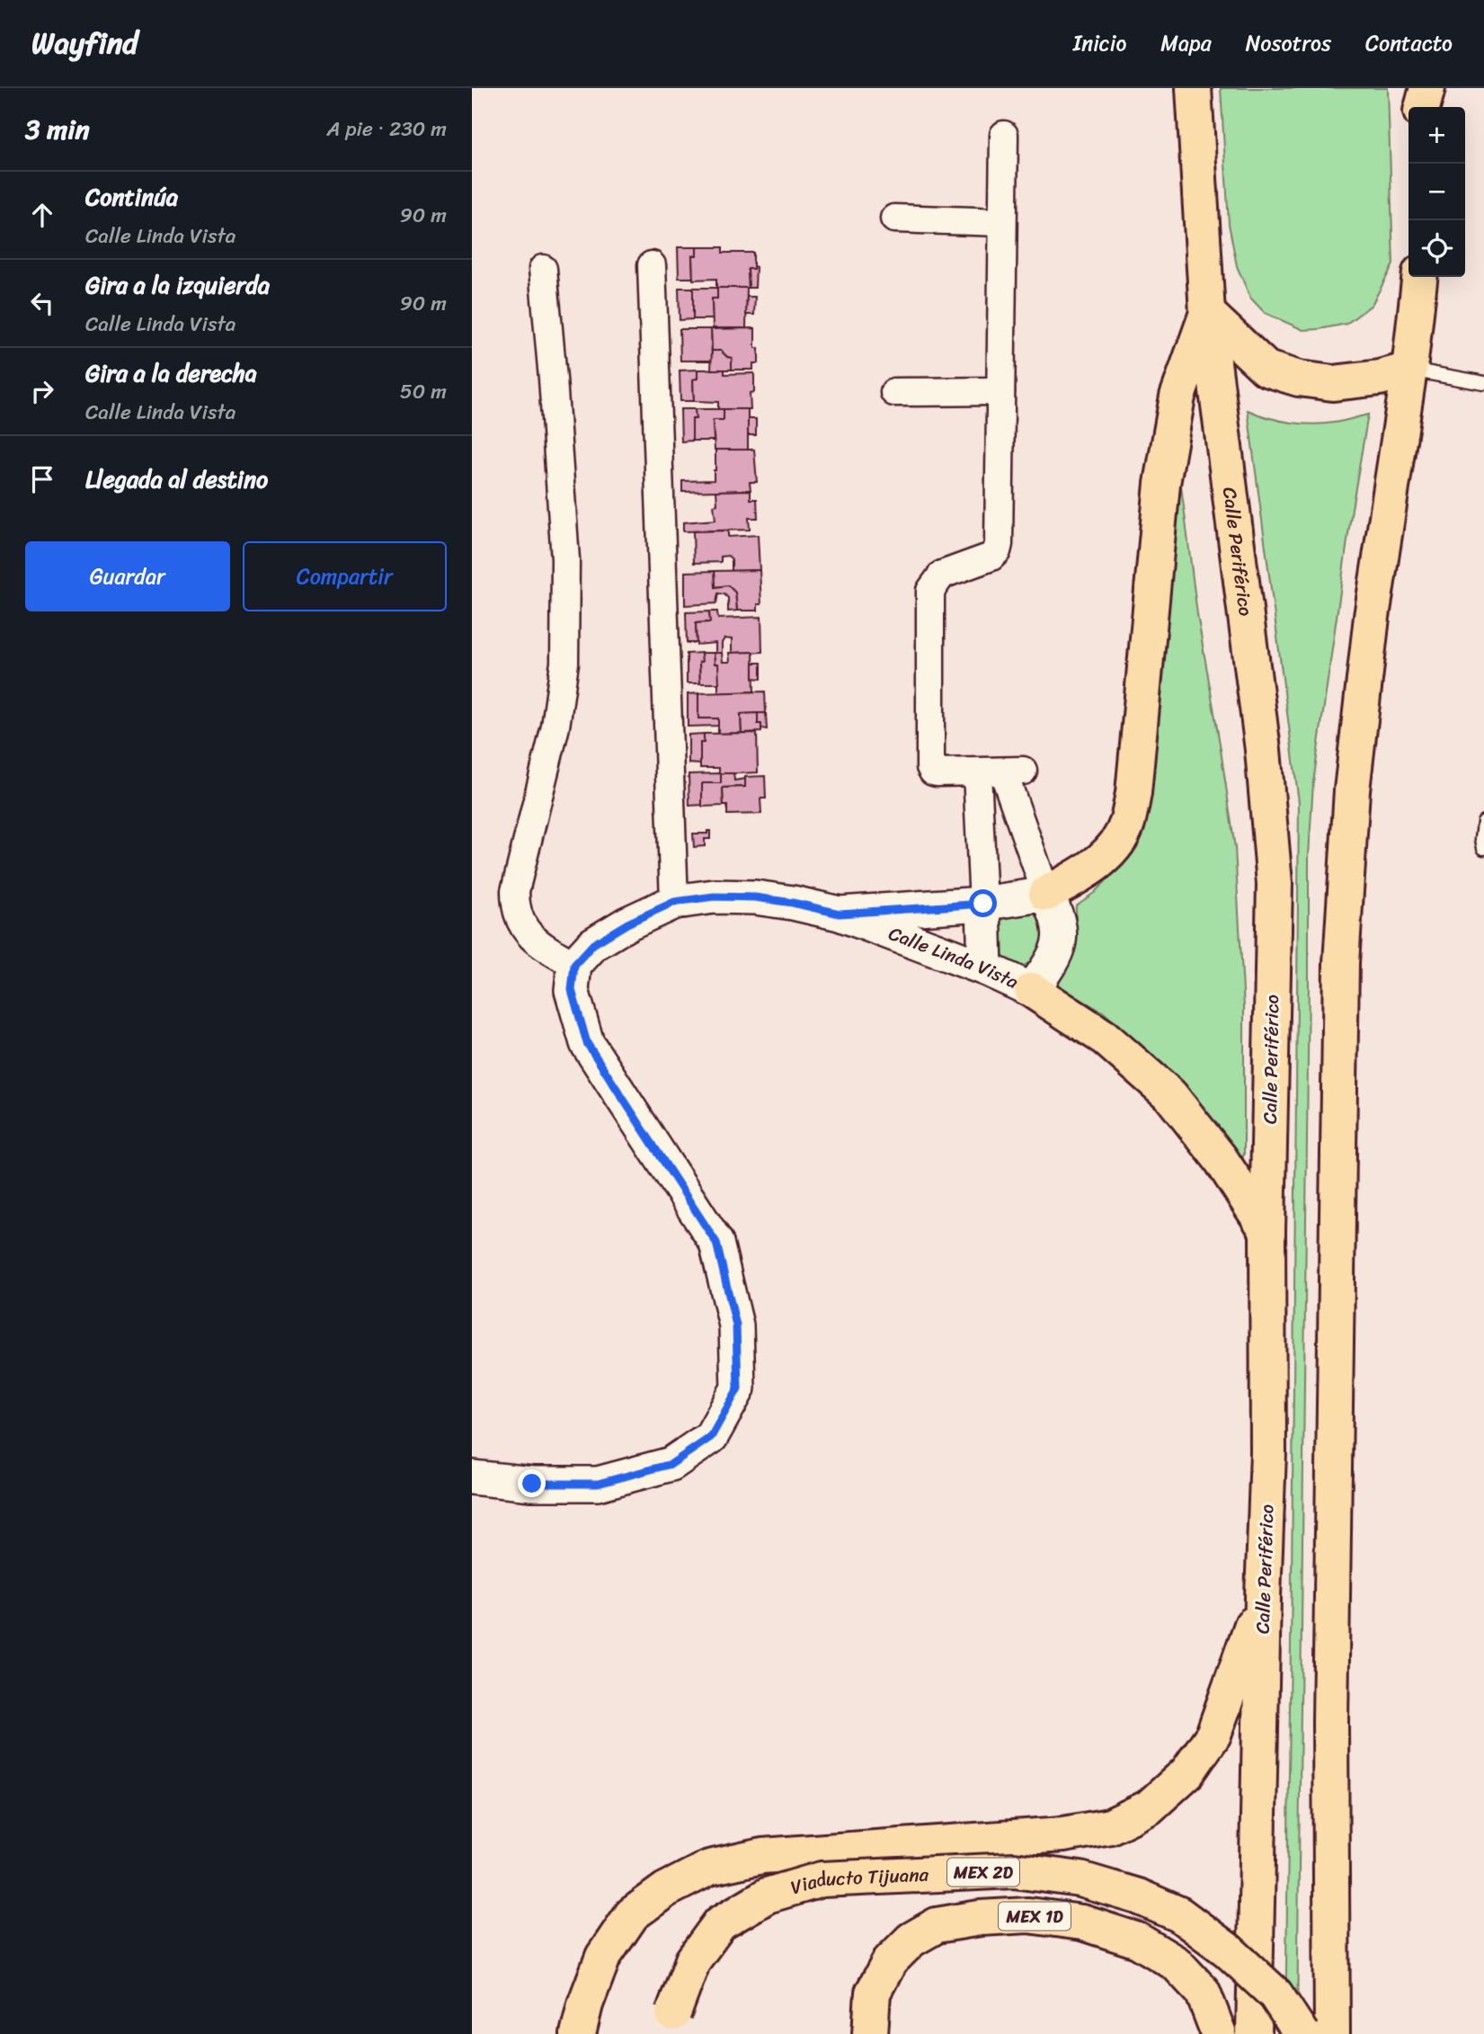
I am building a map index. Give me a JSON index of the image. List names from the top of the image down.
{
  "streets": {
    "highway": [
      "Calle Periférico",
      "MEX 2D",
      "Viaducto Tijuana",
      "MEX 1D"
    ],
    "street": ["Calle Linda Vista"]
  },
  "page": {
    "header": "Wayfind",
    "nav": [
      "Inicio",
      "Mapa",
      "Nosotros",
      "Contacto"
    ],
    "heading": ["3 min", "A pie · 230 m"],
    "map_buttons": ["+", "−"],
    "list": [
      ["Continúa", "Calle Linda Vista", "90 m"],
      ["Gira a la izquierda", "Calle Linda Vista", "90 m"],
      ["Gira a la derecha", "Calle Linda Vista", "50 m"],
      "Llegada al destino"
    ],
    "buttons": ["Guardar", "Compartir"]
  }
}
